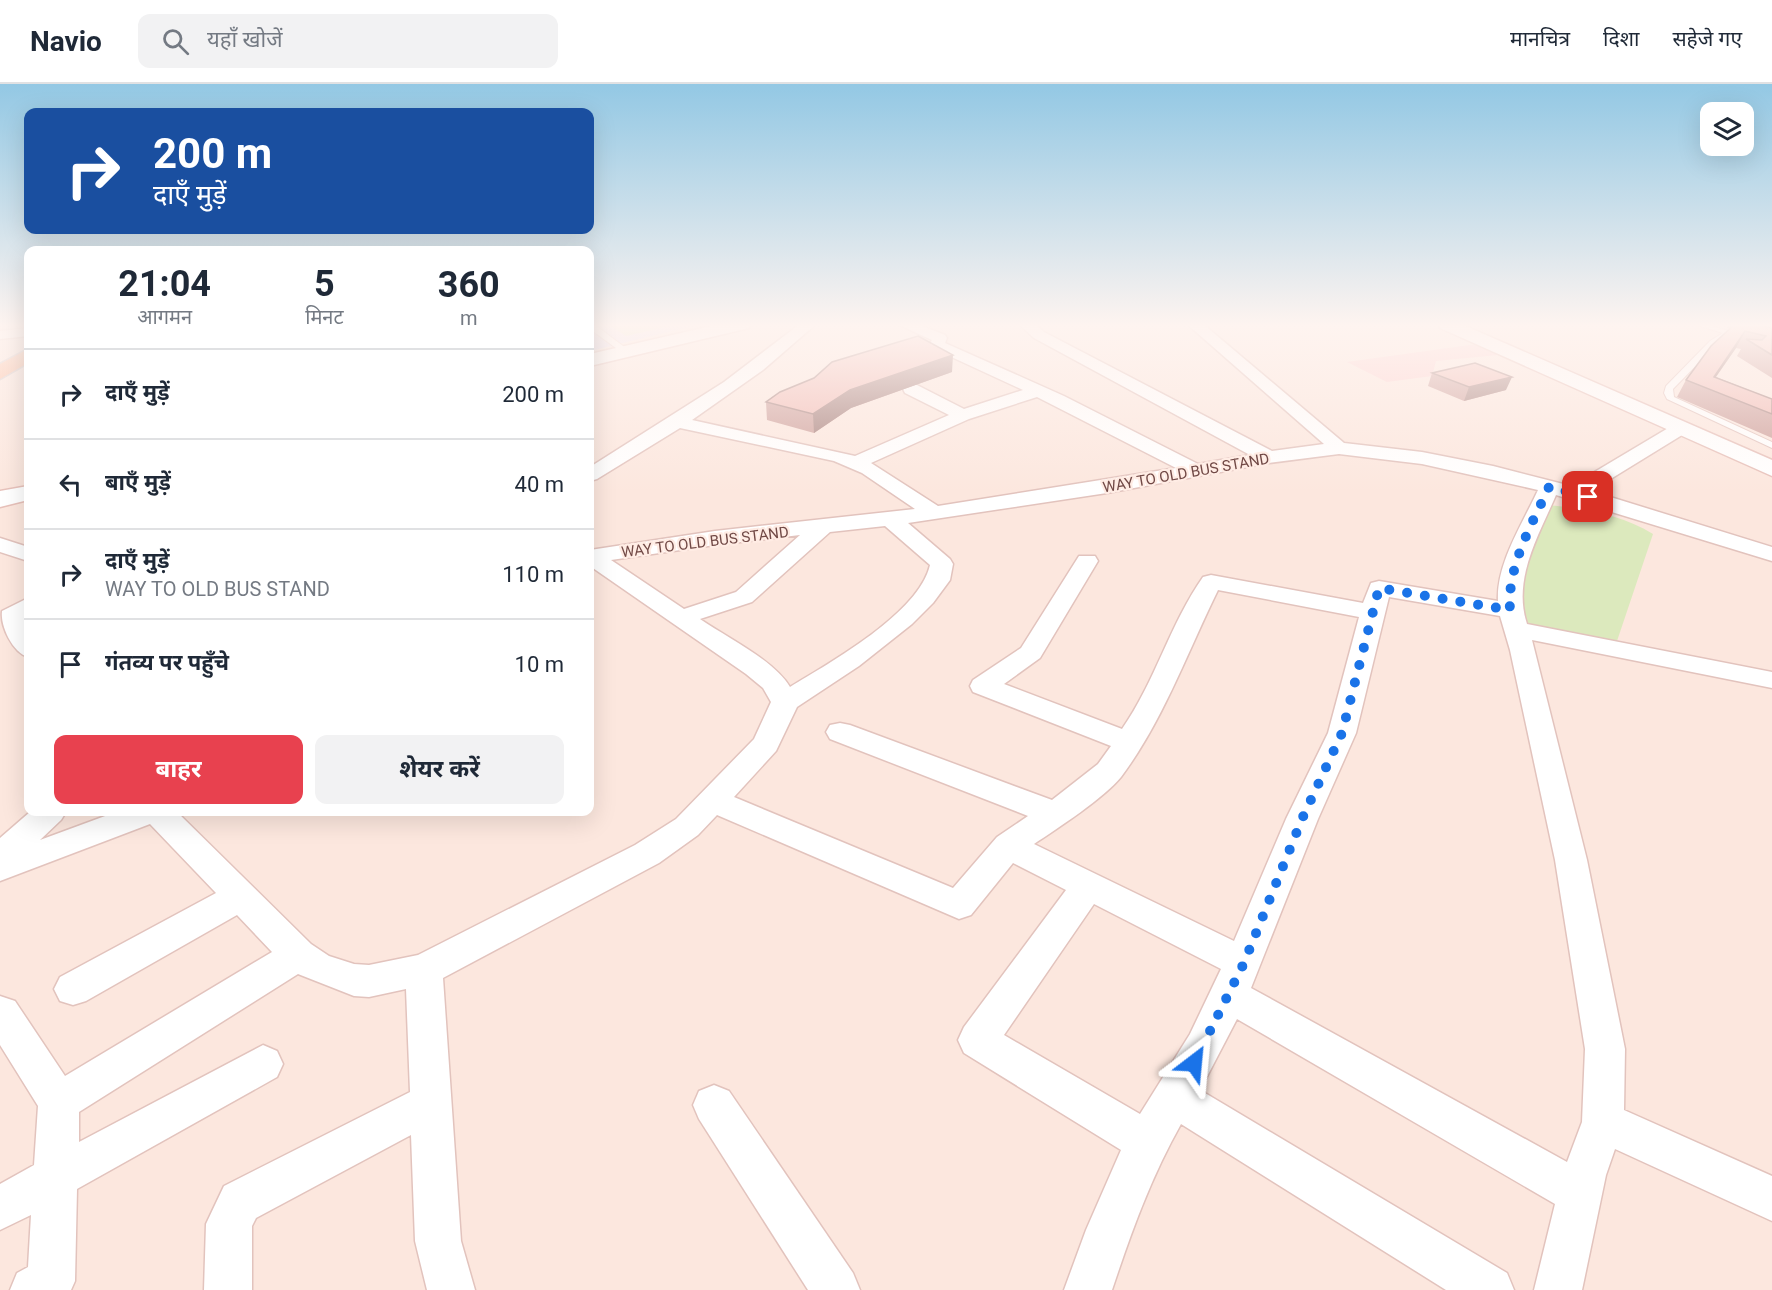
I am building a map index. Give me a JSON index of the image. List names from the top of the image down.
{
  "streets": {
    "street": ["WAY TO OLD BUS STAND"]
  },
  "page": {
    "header": "Navio",
    "search": "यहाँ खोजें",
    "nav": ["मानचित्र", "दिशा", "सहेजे गए"],
    "turn": ["200 m", "दाएँ मुड़ें"],
    "eta": [
      "21:04",
      "आगमन",
      "5",
      "मिनट",
      "360",
      "m"
    ],
    "list": [
      {
        "name": "दाएँ मुड़ें",
        "value": "200 m"
      },
      {
        "name": "बाएँ मुड़ें",
        "value": "40 m"
      },
      {
        "name": "दाएँ मुड़ें",
        "note": "WAY TO OLD BUS STAND",
        "value": "110 m"
      },
      {
        "name": "गंतव्य पर पहुँचे",
        "value": "10 m"
      }
    ],
    "buttons": ["बाहर", "शेयर करें"]
  }
}
